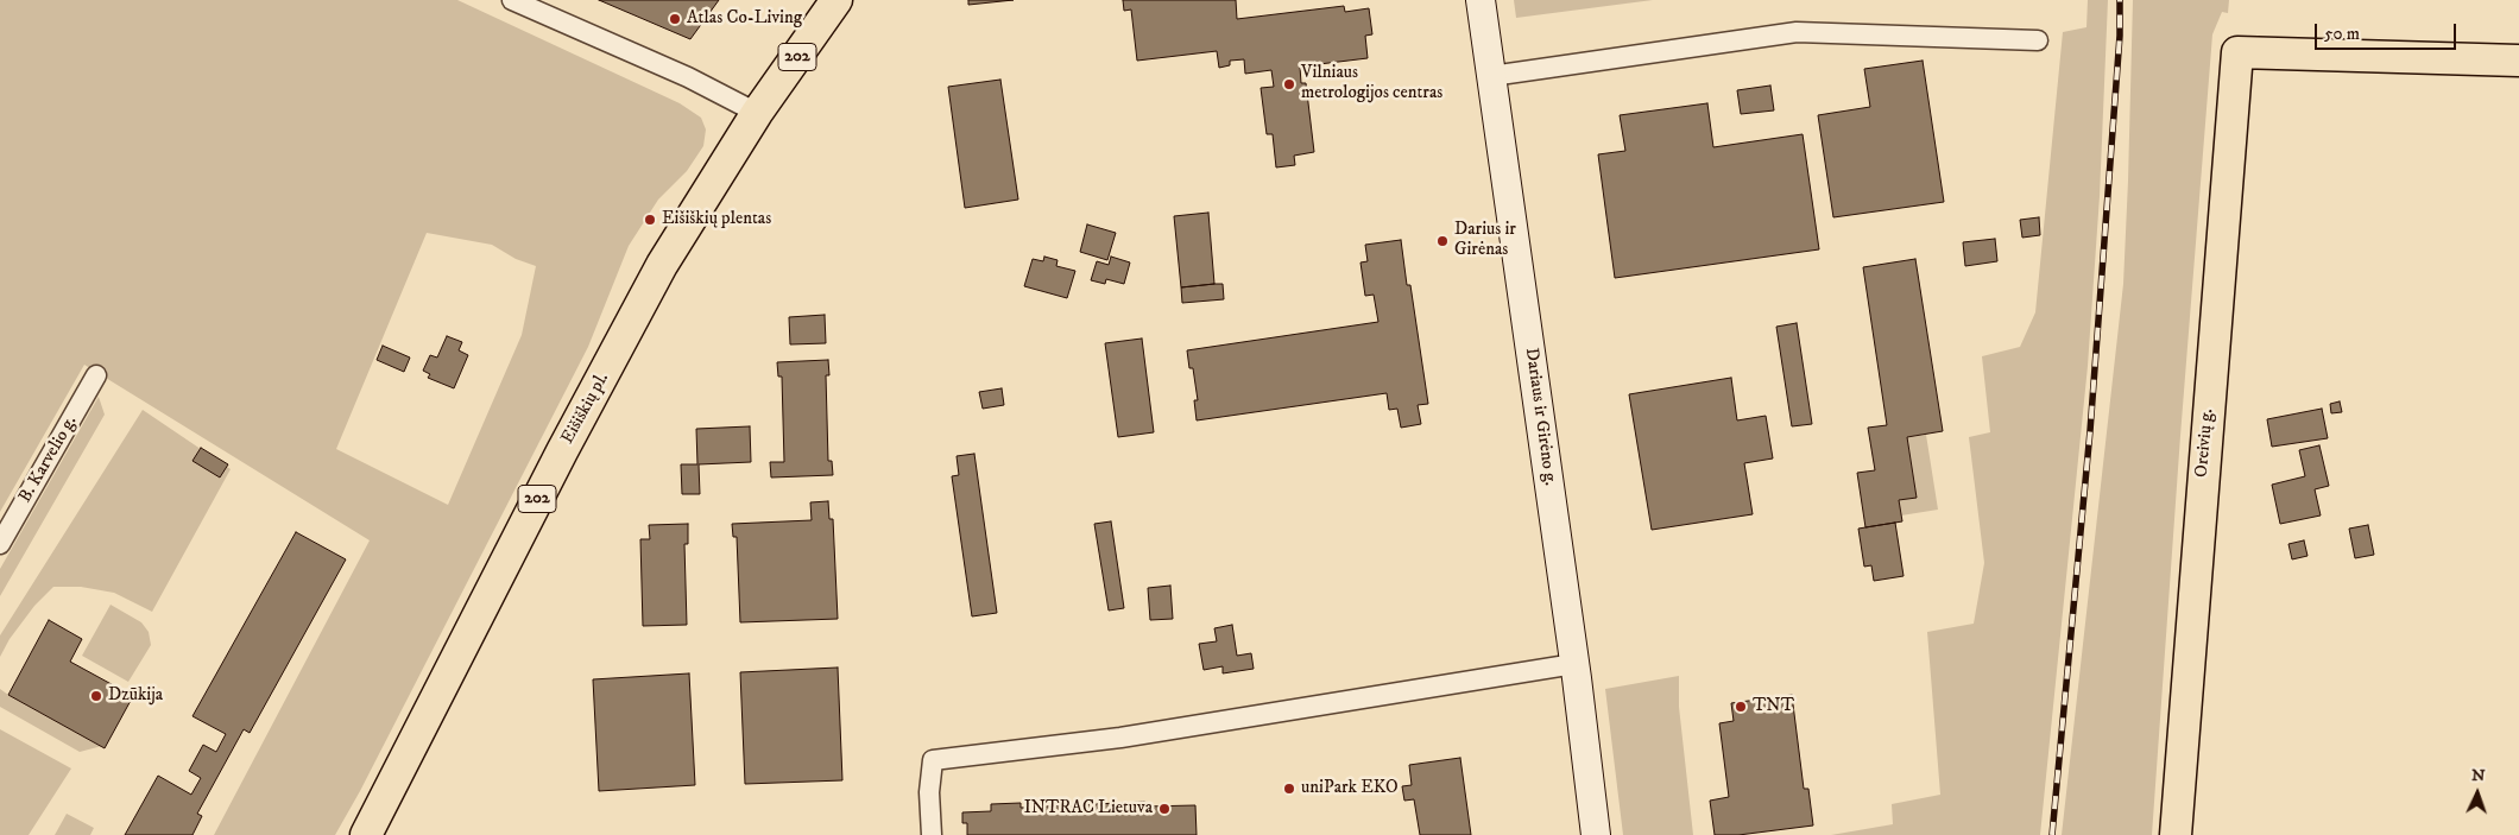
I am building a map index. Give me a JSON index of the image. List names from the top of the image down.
{
  "streets": {
    "main road": [
      "202",
      "Eišiškių pl.",
      "Dariaus ir Girėno g.",
      "Oreivių g."
    ],
    "street": ["B. Karvelio g."]
  },
  "places": [
    "Atlas Co-Living",
    "Vilniaus metrologijos centras",
    "Eišiškių plentas",
    "Darius ir Girėnas",
    "Dzūkija",
    "TNT",
    "uniPark EKO",
    "INTRAC Lietuva"
  ],
  "scale_bar": "50 m",
  "north": "top"
}
